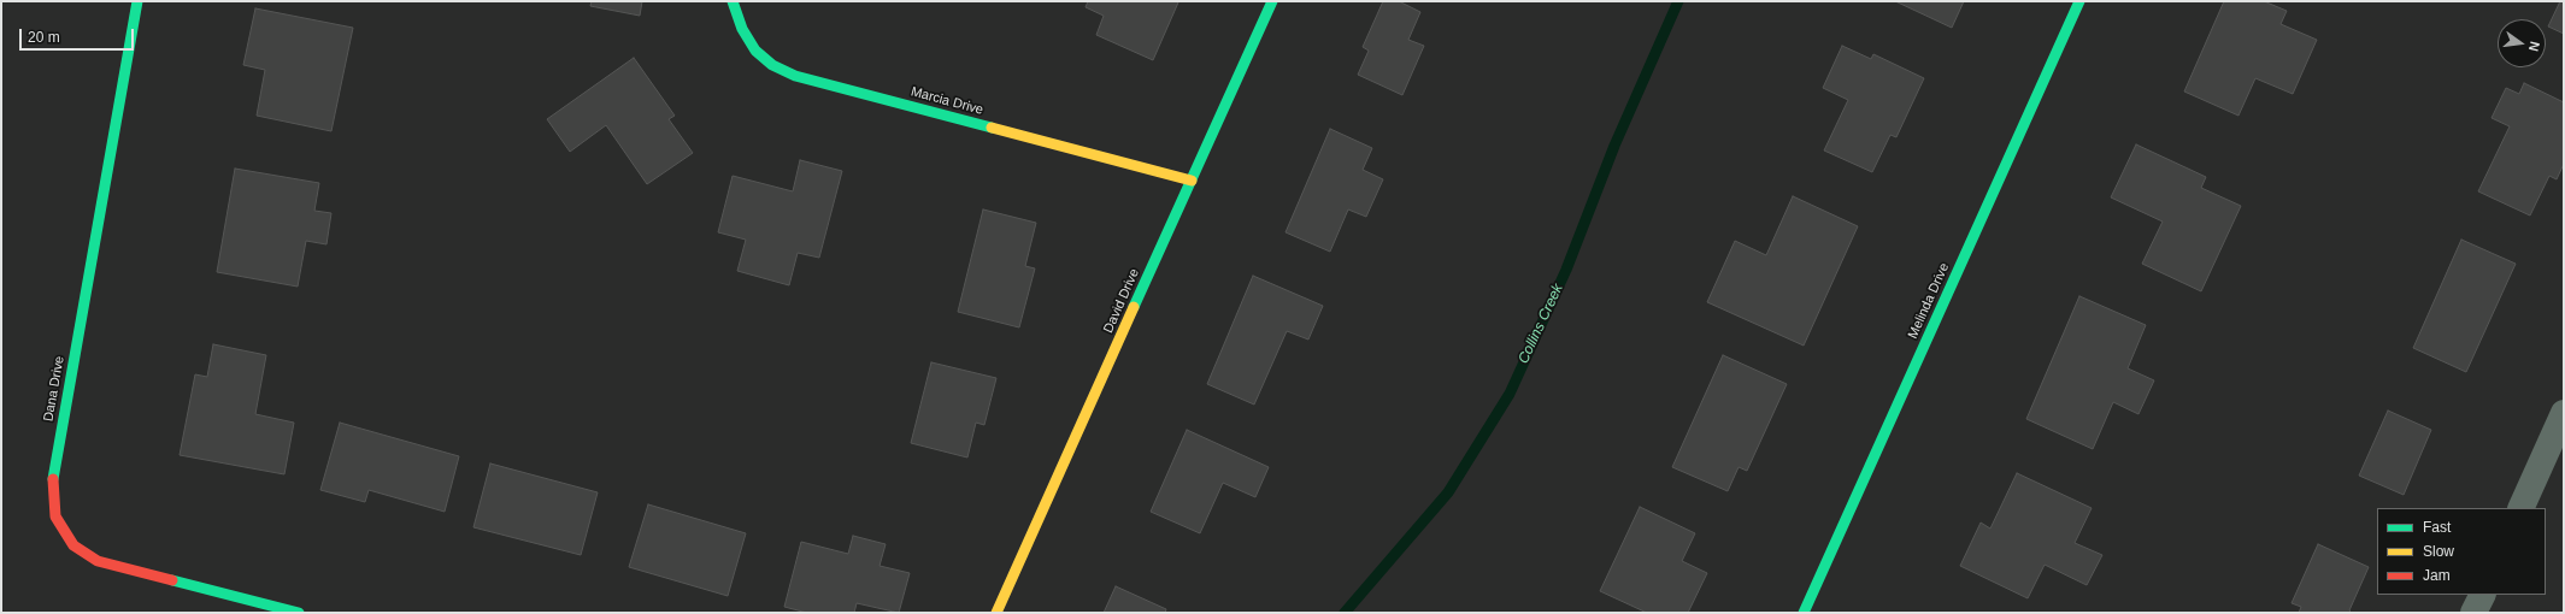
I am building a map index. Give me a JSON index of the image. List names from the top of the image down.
{
  "streets": {
    "street": [
      "Marcia Drive",
      "David Drive",
      "Melinda Drive",
      "Dana Drive"
    ]
  },
  "crossings": [
    ["Marcia Drive", "David Drive"]
  ],
  "water": ["Collins Creek"],
  "legend": ["Fast", "Slow", "Jam"],
  "scale_bar": "20 m",
  "north": "right"
}
